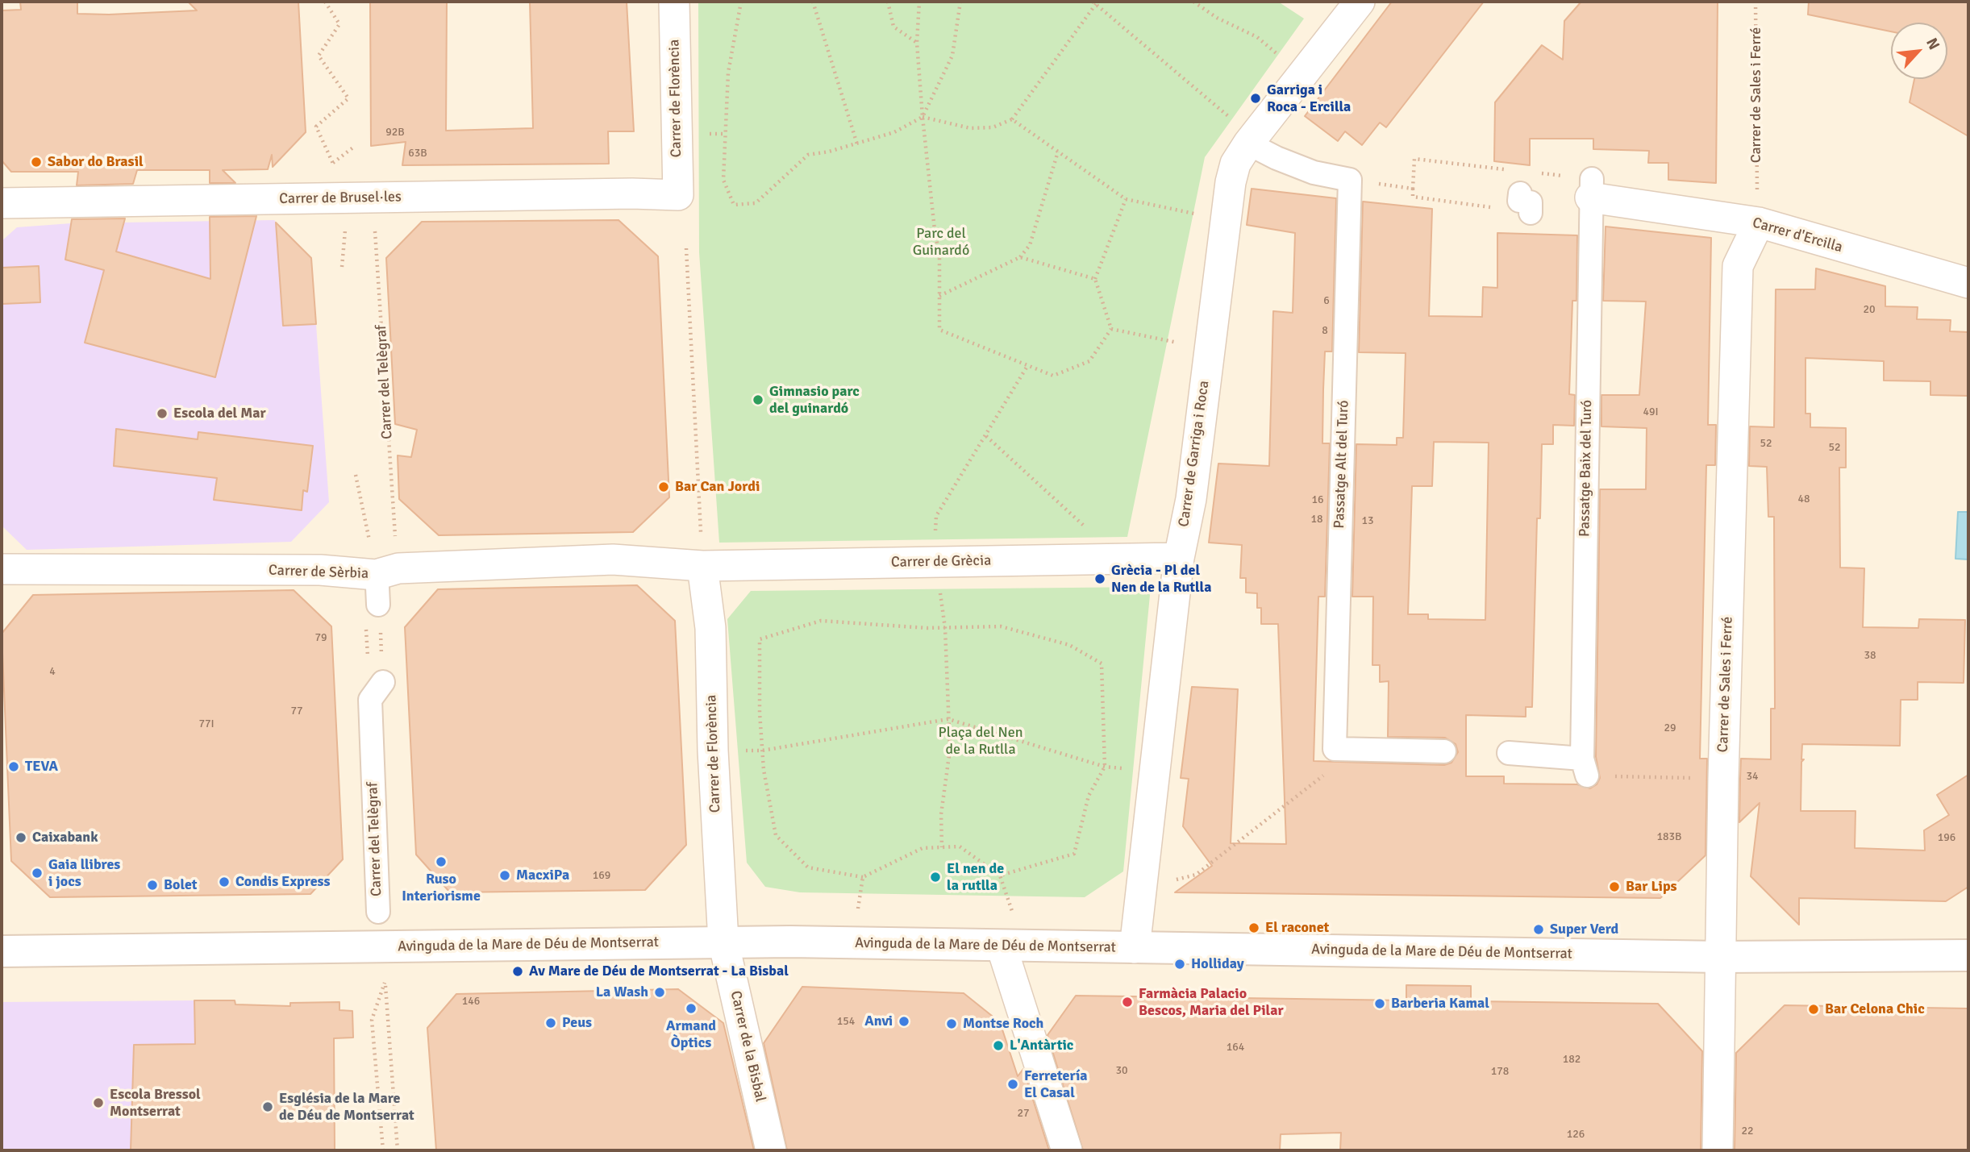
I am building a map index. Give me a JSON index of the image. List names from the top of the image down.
{
  "streets": {
    "street": [
      "Carrer de Sales i Ferré",
      "Carrer de Florència",
      "Carrer de Brusel·les",
      "Carrer d'Ercilla",
      "Carrer del Telègraf",
      "Carrer de Garriga i Roca",
      "Passatge Alt del Turó",
      "Passatge Baix del Turó",
      "Carrer de Grècia",
      "Carrer de Sèrbia",
      "Avinguda de la Mare de Déu de Montserrat",
      "Carrer de la Bisbal"
    ]
  },
  "crossings": [
    ["Carrer de Sales i Ferré", "Carrer d'Ercilla"],
    ["Carrer de Sales i Ferré", "Avinguda de la Mare de Déu de Montserrat"],
    ["Carrer de Florència", "Carrer de Brusel·les"],
    ["Carrer de Florència", "Carrer de Grècia"],
    ["Carrer de Florència", "Carrer de Sèrbia"],
    ["Carrer de Florència", "Avinguda de la Mare de Déu de Montserrat"],
    ["Carrer de Florència", "Carrer de la Bisbal"],
    ["Carrer d'Ercilla", "Passatge Baix del Turó"],
    ["Carrer de Garriga i Roca", "Carrer de Grècia"],
    ["Carrer de Garriga i Roca", "Avinguda de la Mare de Déu de Montserrat"],
    ["Carrer de Grècia", "Carrer de Sèrbia"],
    ["Avinguda de la Mare de Déu de Montserrat", "Carrer de la Bisbal"]
  ],
  "parks": ["Parc del Guinardó", "Plaça del Nen de la Rutlla"],
  "places": [
    "Garriga i Roca - Ercilla",
    "Sabor do Brasil",
    "Gimnasio parc del guinardó",
    "Escola del Mar",
    "Bar Can Jordi",
    "Grècia - Pl del Nen de la Rutlla",
    "TEVA",
    "Caixabank",
    "Ruso Interiorisme",
    "Gaia llibres i jocs",
    "MacxiPa",
    "El nen de la rutlla",
    "Condis Express",
    "Bolet",
    "Bar Lips",
    "El raconet",
    "Super Verd",
    "Holliday",
    "Av Mare de Déu de Montserrat - La Bisbal",
    "La Wash",
    "Farmàcia Palacio Bescos, Maria del Pilar",
    "Barberia Kamal",
    "Armand Òptics",
    "Bar Celona Chic",
    "Anvi",
    "Peus",
    "Montse Roch",
    "L'Antàrtic",
    "Ferretería El Casal",
    "Escola Bressol Montserrat",
    "Església de la Mare de Déu de Montserrat"
  ],
  "house_numbers": [
    "92B",
    "63B",
    "6",
    "20",
    "8",
    "49I",
    "52",
    "52",
    "48",
    "16",
    "18",
    "13",
    "79",
    "38",
    "4",
    "77",
    "77I",
    "29",
    "34",
    "183B",
    "196",
    "169",
    "146",
    "154",
    "164",
    "182",
    "30",
    "178",
    "27",
    "22",
    "126"
  ],
  "north": "top right"
}
